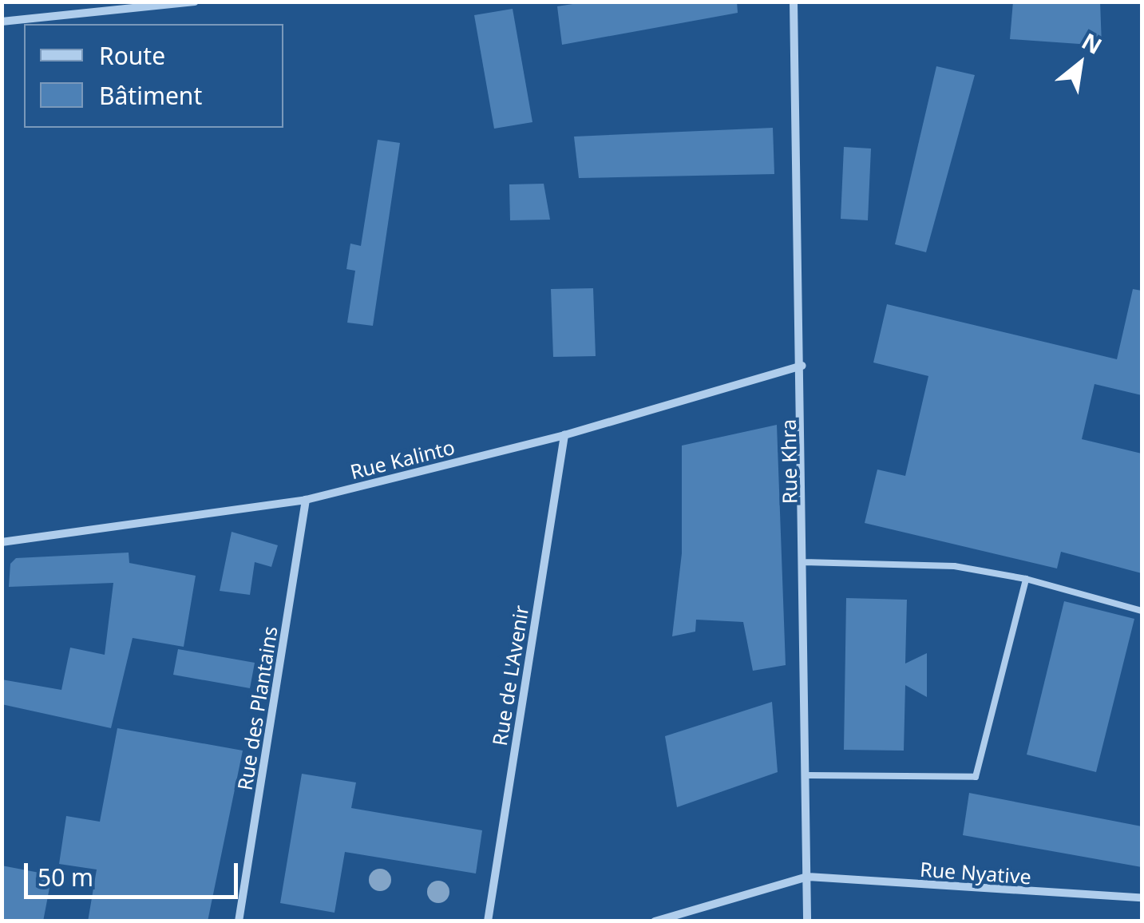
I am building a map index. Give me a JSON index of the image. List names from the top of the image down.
{
  "streets": {
    "street": [
      "Rue Kalinto",
      "Rue Khra",
      "Rue de L'Avenir",
      "Rue des Plantains",
      "Rue Nyative"
    ]
  },
  "crossings": [
    ["Rue Kalinto", "Rue Khra"],
    ["Rue Kalinto", "Rue de L'Avenir"],
    ["Rue Kalinto", "Rue des Plantains"],
    ["Rue Khra", "Rue Nyative"]
  ],
  "legend": ["Route", "Bâtiment"],
  "scale_bar": "50 m",
  "north": "top right"
}
